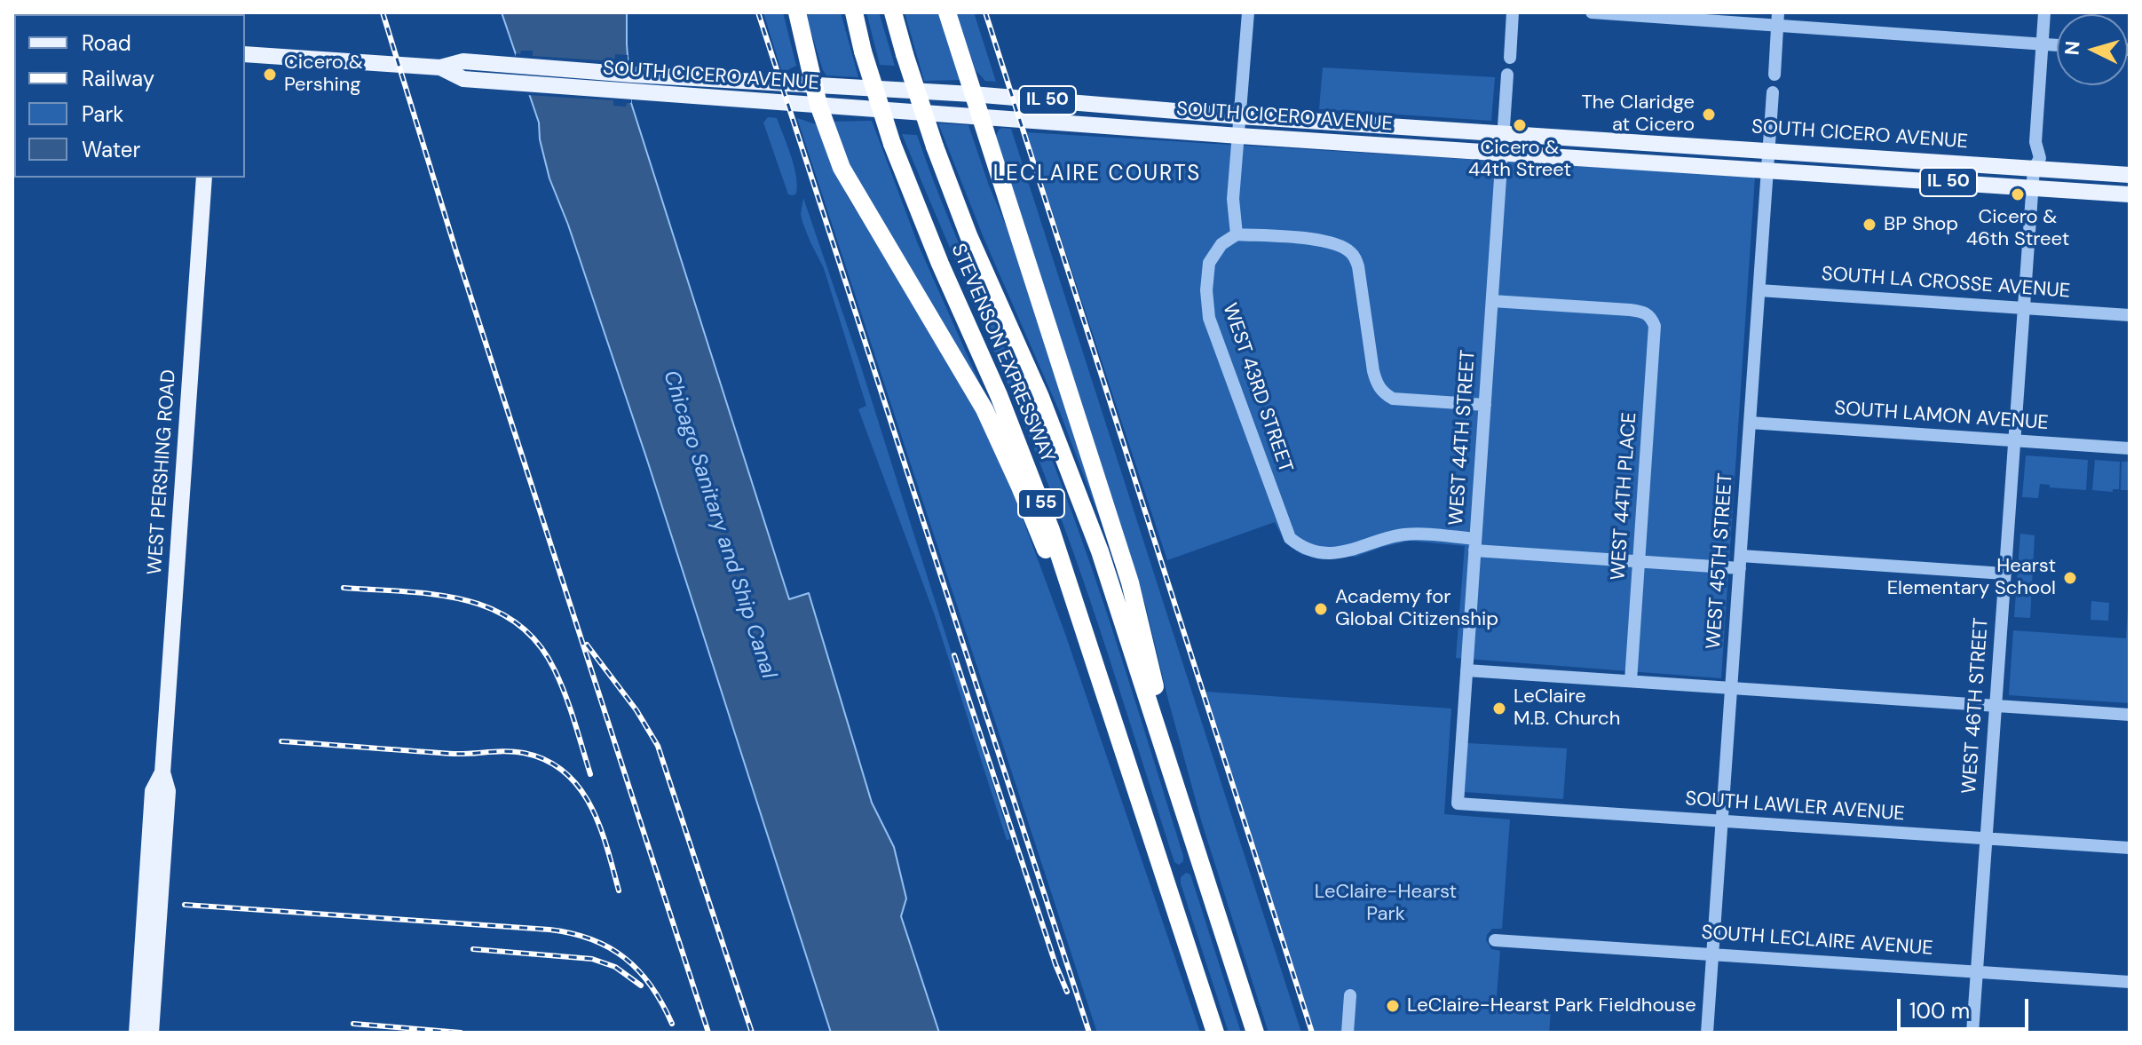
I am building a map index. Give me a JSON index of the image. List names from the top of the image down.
{
  "streets": {
    "highway": ["STEVENSON EXPRESSWAY", "I 55"],
    "main road": ["SOUTH CICERO AVENUE", "IL 50", "WEST PERSHING ROAD"],
    "street": [
      "SOUTH LA CROSSE AVENUE",
      "WEST 43RD STREET",
      "SOUTH LAMON AVENUE",
      "WEST 44TH STREET",
      "WEST 44TH PLACE",
      "WEST 45TH STREET",
      "WEST 46TH STREET",
      "SOUTH LAWLER AVENUE",
      "SOUTH LECLAIRE AVENUE"
    ]
  },
  "crossings": [
    ["SOUTH CICERO AVENUE", "WEST 44TH STREET"],
    ["SOUTH CICERO AVENUE", "WEST 45TH STREET"],
    ["SOUTH CICERO AVENUE", "WEST 46TH STREET"],
    ["SOUTH LA CROSSE AVENUE", "WEST 45TH STREET"],
    ["SOUTH LA CROSSE AVENUE", "WEST 46TH STREET"],
    ["STEVENSON EXPRESSWAY", "I 55"],
    ["WEST 43RD STREET", "WEST 44TH STREET"],
    ["SOUTH LAMON AVENUE", "WEST 45TH STREET"],
    ["SOUTH LAMON AVENUE", "WEST 46TH STREET"],
    ["WEST 44TH STREET", "WEST 44TH PLACE"],
    ["WEST 44TH STREET", "SOUTH LAWLER AVENUE"],
    ["WEST 45TH STREET", "SOUTH LAWLER AVENUE"],
    ["WEST 45TH STREET", "SOUTH LECLAIRE AVENUE"],
    ["WEST 46TH STREET", "SOUTH LAWLER AVENUE"],
    ["WEST 46TH STREET", "SOUTH LECLAIRE AVENUE"]
  ],
  "districts": ["LECLAIRE COURTS"],
  "water": ["Chicago Sanitary and Ship Canal"],
  "parks": ["LeClaire-Hearst Park"],
  "places": [
    "Cicero & Pershing",
    "The Claridge at Cicero",
    "Cicero & 44th Street",
    "Cicero & 46th Street",
    "BP Shop",
    "Hearst Elementary School",
    "Academy for Global Citizenship",
    "LeClaire M.B. Church",
    "LeClaire-Hearst Park Fieldhouse"
  ],
  "legend": [
    "Road",
    "Railway",
    "Park",
    "Water"
  ],
  "scale_bar": "100 m",
  "north": "left"
}
